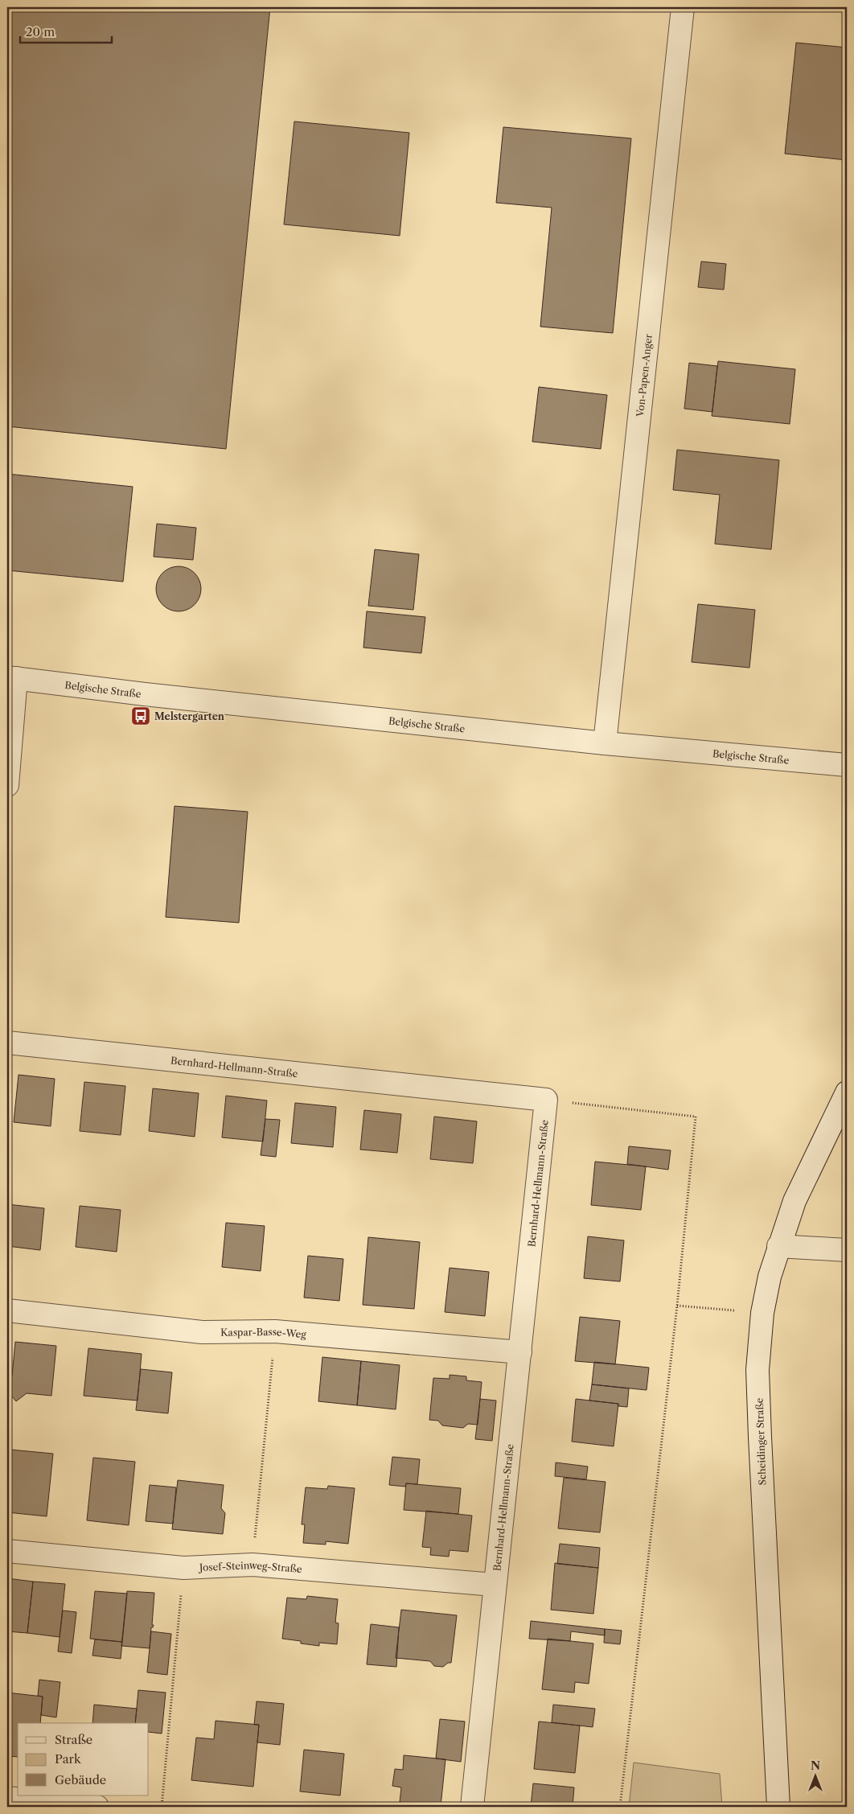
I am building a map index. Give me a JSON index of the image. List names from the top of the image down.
{
  "streets": {
    "street": [
      "Von-Papen-Anger",
      "Belgische Straße",
      "Bernhard-Hellmann-Straße",
      "Kaspar-Basse-Weg",
      "Scheidinger Straße",
      "Josef-Steinweg-Straße"
    ]
  },
  "crossings": [
    ["Von-Papen-Anger", "Belgische Straße"],
    ["Bernhard-Hellmann-Straße", "Kaspar-Basse-Weg"],
    ["Bernhard-Hellmann-Straße", "Josef-Steinweg-Straße"]
  ],
  "places": {
    "bus stop": ["Melstergarten"]
  },
  "legend": ["Straße", "Park", "Gebäude"],
  "scale_bar": "20 m",
  "north": "top"
}
